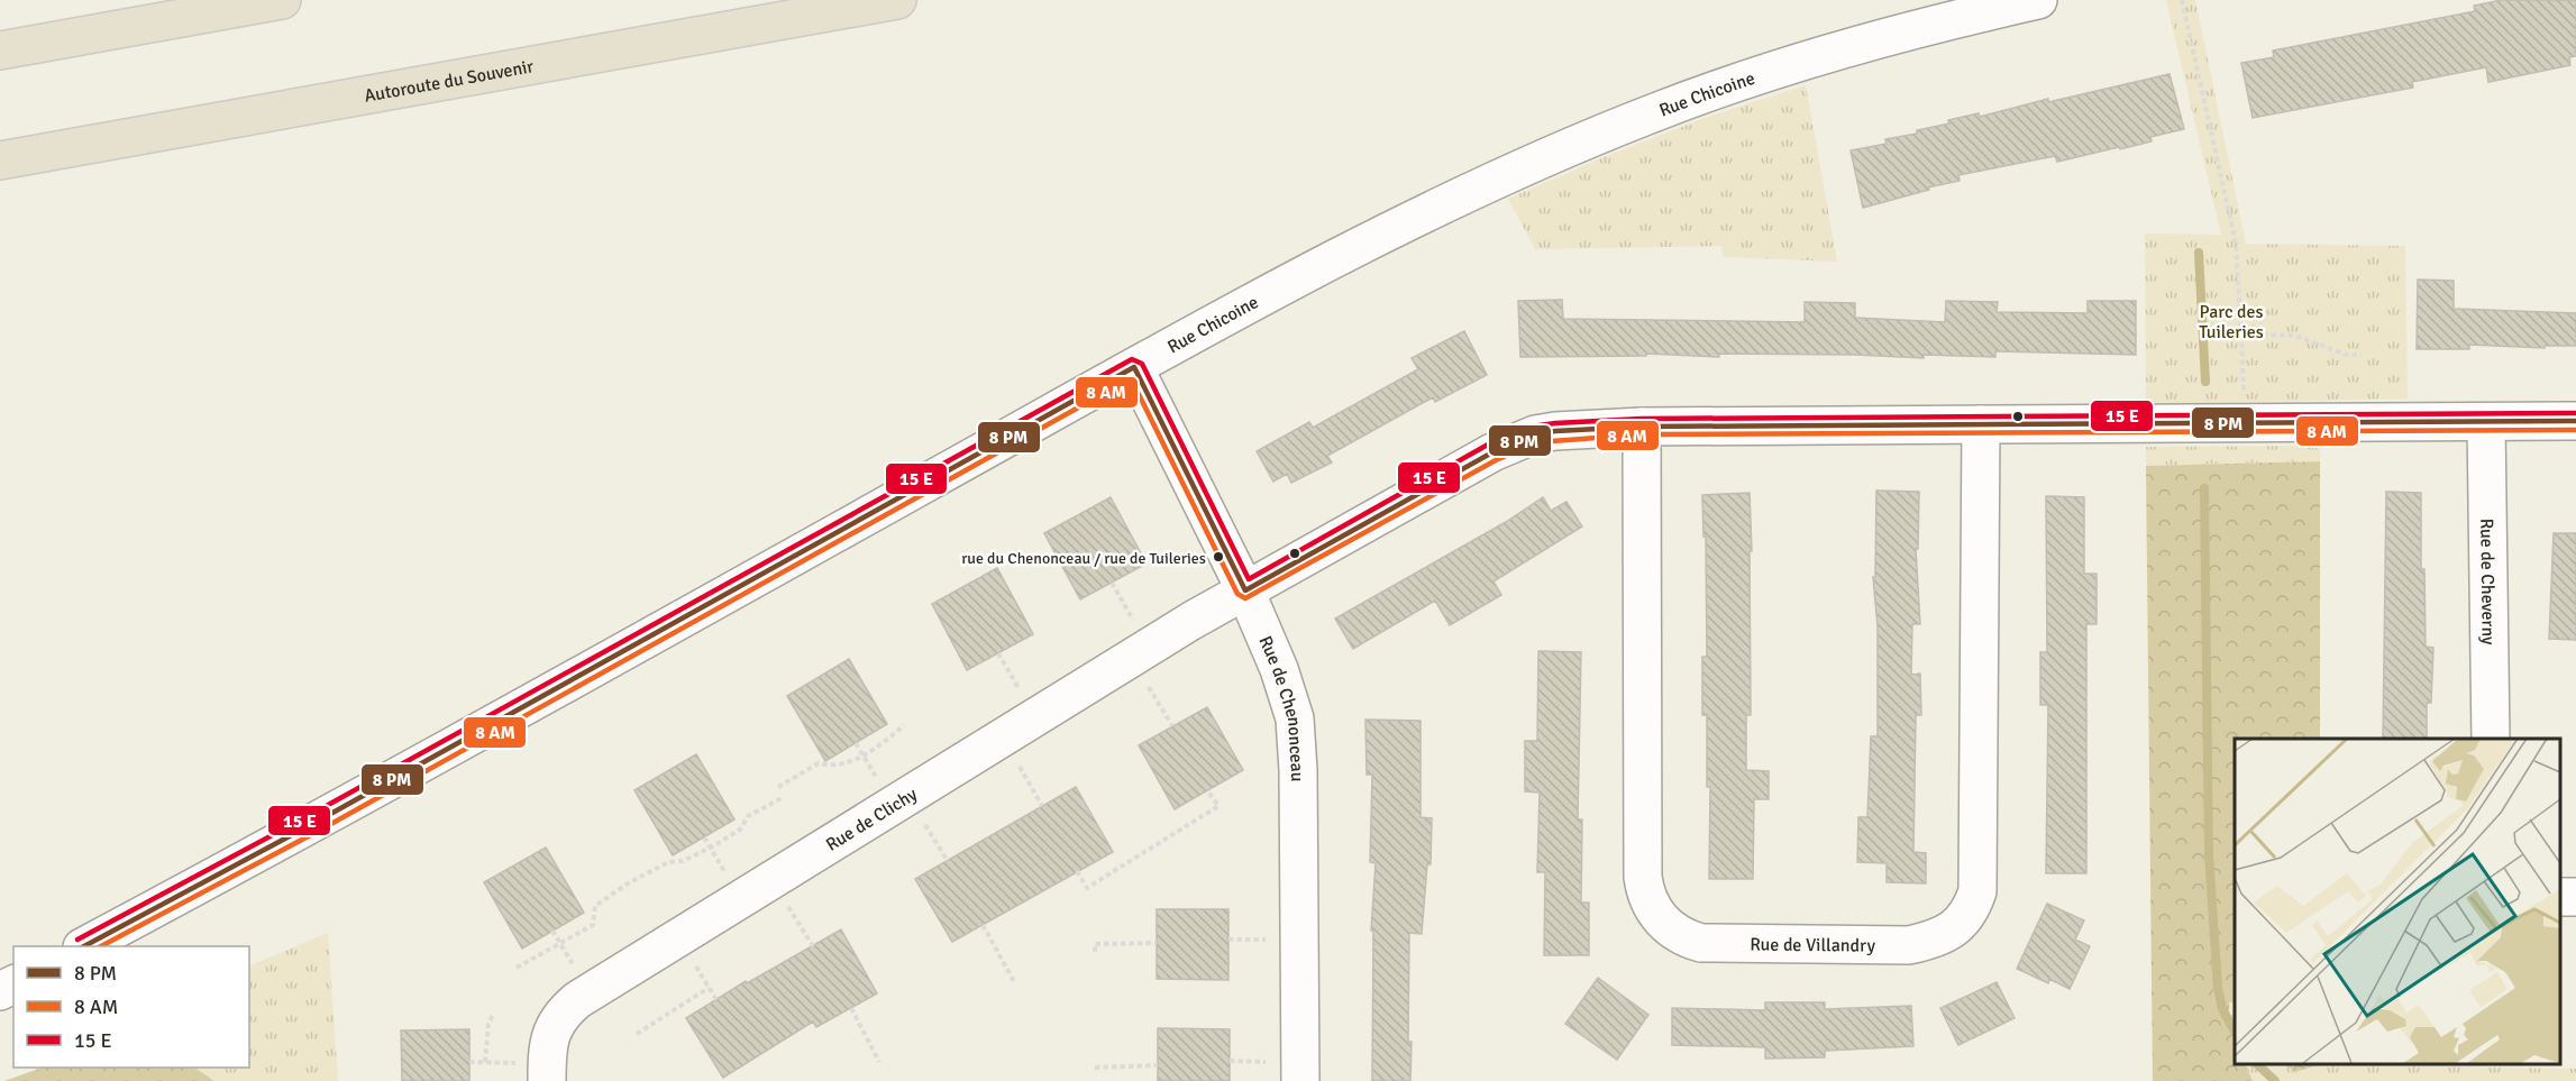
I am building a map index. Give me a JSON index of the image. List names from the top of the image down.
{
  "streets": {
    "highway": ["Autoroute du Souvenir"],
    "street": [
      "Rue Chicoine",
      "Rue de Cheverny",
      "Rue de Chenonceau",
      "Rue de Clichy",
      "Rue de Villandry"
    ]
  },
  "crossings": [
    ["Rue Chicoine", "Rue de Chenonceau"],
    ["Rue de Cheverny", "Rue de Clichy"],
    ["Rue de Chenonceau", "Rue de Clichy"],
    ["Rue de Clichy", "Rue de Villandry"]
  ],
  "parks": ["Parc des Tuileries"],
  "places": ["rue du Chenonceau / rue de Tuileries"],
  "legend": ["8 PM", "8 AM", "15 E"]
}
